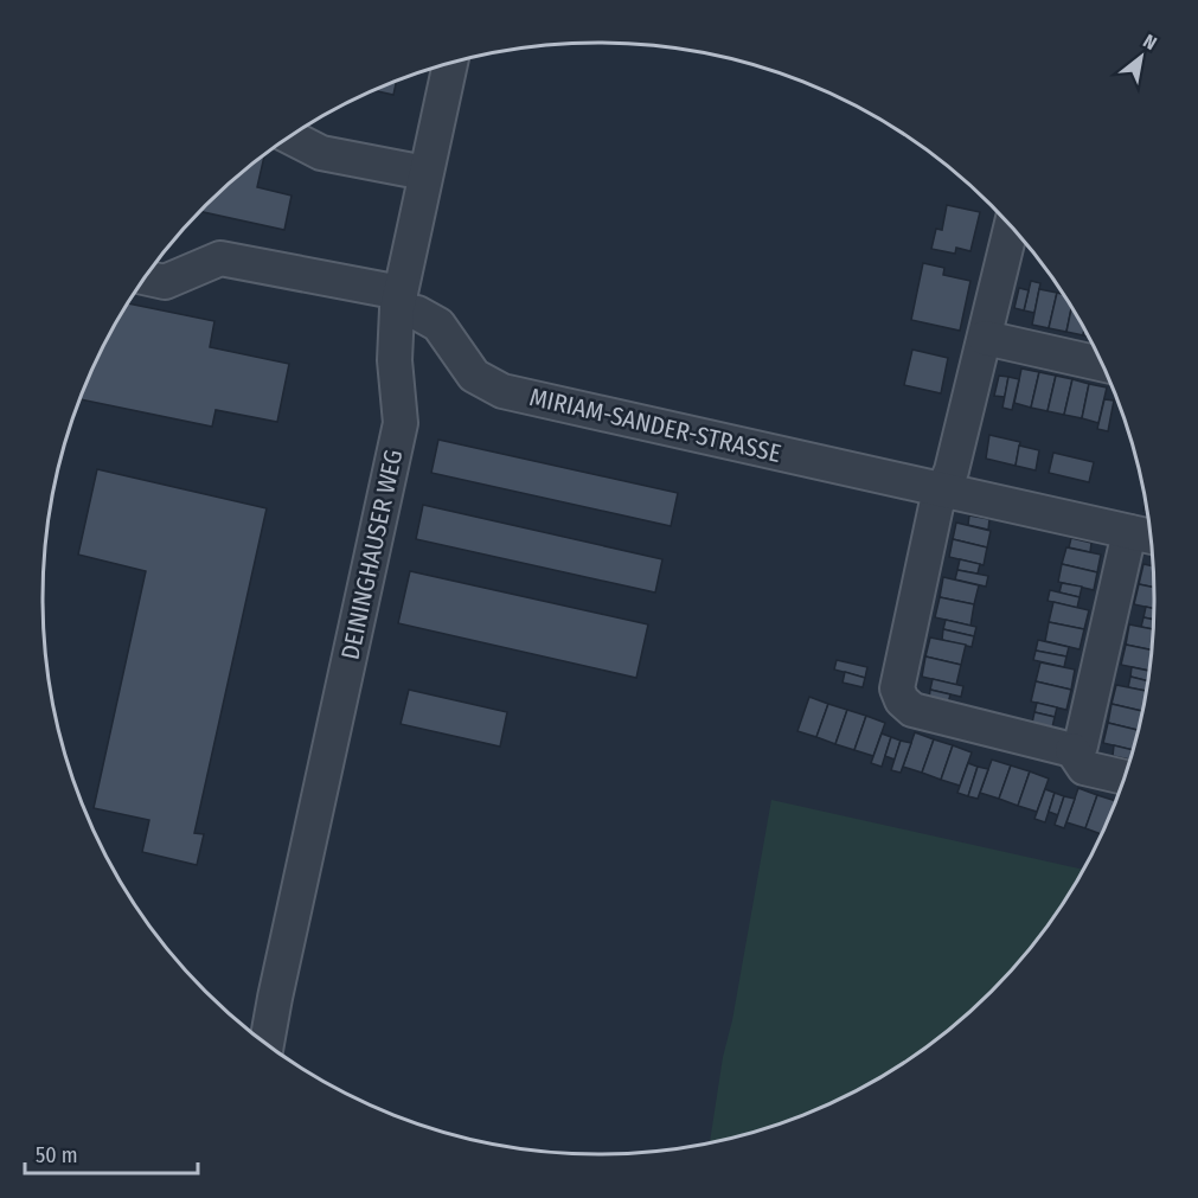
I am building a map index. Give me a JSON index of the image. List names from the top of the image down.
{
  "streets": {
    "street": ["MIRIAM-SANDER-STRASSE", "DEININGHAUSER WEG"]
  },
  "crossings": [
    ["MIRIAM-SANDER-STRASSE", "DEININGHAUSER WEG"]
  ],
  "scale_bar": "50 m",
  "north": "top right"
}
